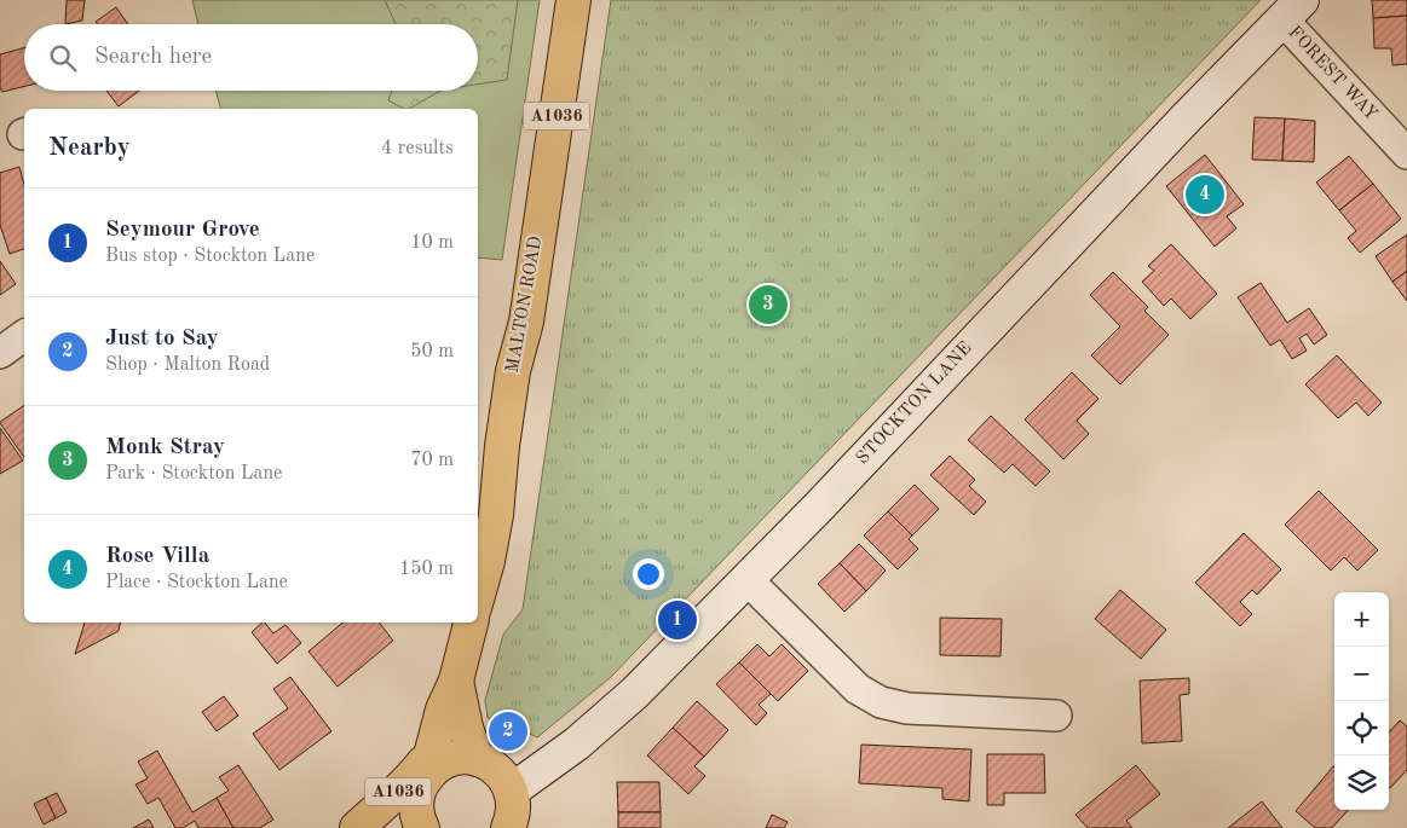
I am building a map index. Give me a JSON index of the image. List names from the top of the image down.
{
  "streets": {
    "main road": ["A1036", "MALTON ROAD"],
    "street": ["FOREST WAY", "STOCKTON LANE"]
  },
  "crossings": [
    ["FOREST WAY", "STOCKTON LANE"]
  ],
  "page": {
    "search": "Search here",
    "heading": ["Nearby", "4 results"],
    "pins": [
      "4",
      "3",
      "1",
      "2"
    ],
    "list": [
      {
        "mark": "1",
        "name": "Seymour Grove",
        "note": "Bus stop · Stockton Lane",
        "value": "10 m"
      },
      {
        "mark": "2",
        "name": "Just to Say",
        "note": "Shop · Malton Road",
        "value": "50 m"
      },
      {
        "mark": "3",
        "name": "Monk Stray",
        "note": "Park · Stockton Lane",
        "value": "70 m"
      },
      {
        "mark": "4",
        "name": "Rose Villa",
        "note": "Place · Stockton Lane",
        "value": "150 m"
      }
    ],
    "map_buttons": ["+", "−"]
  }
}
